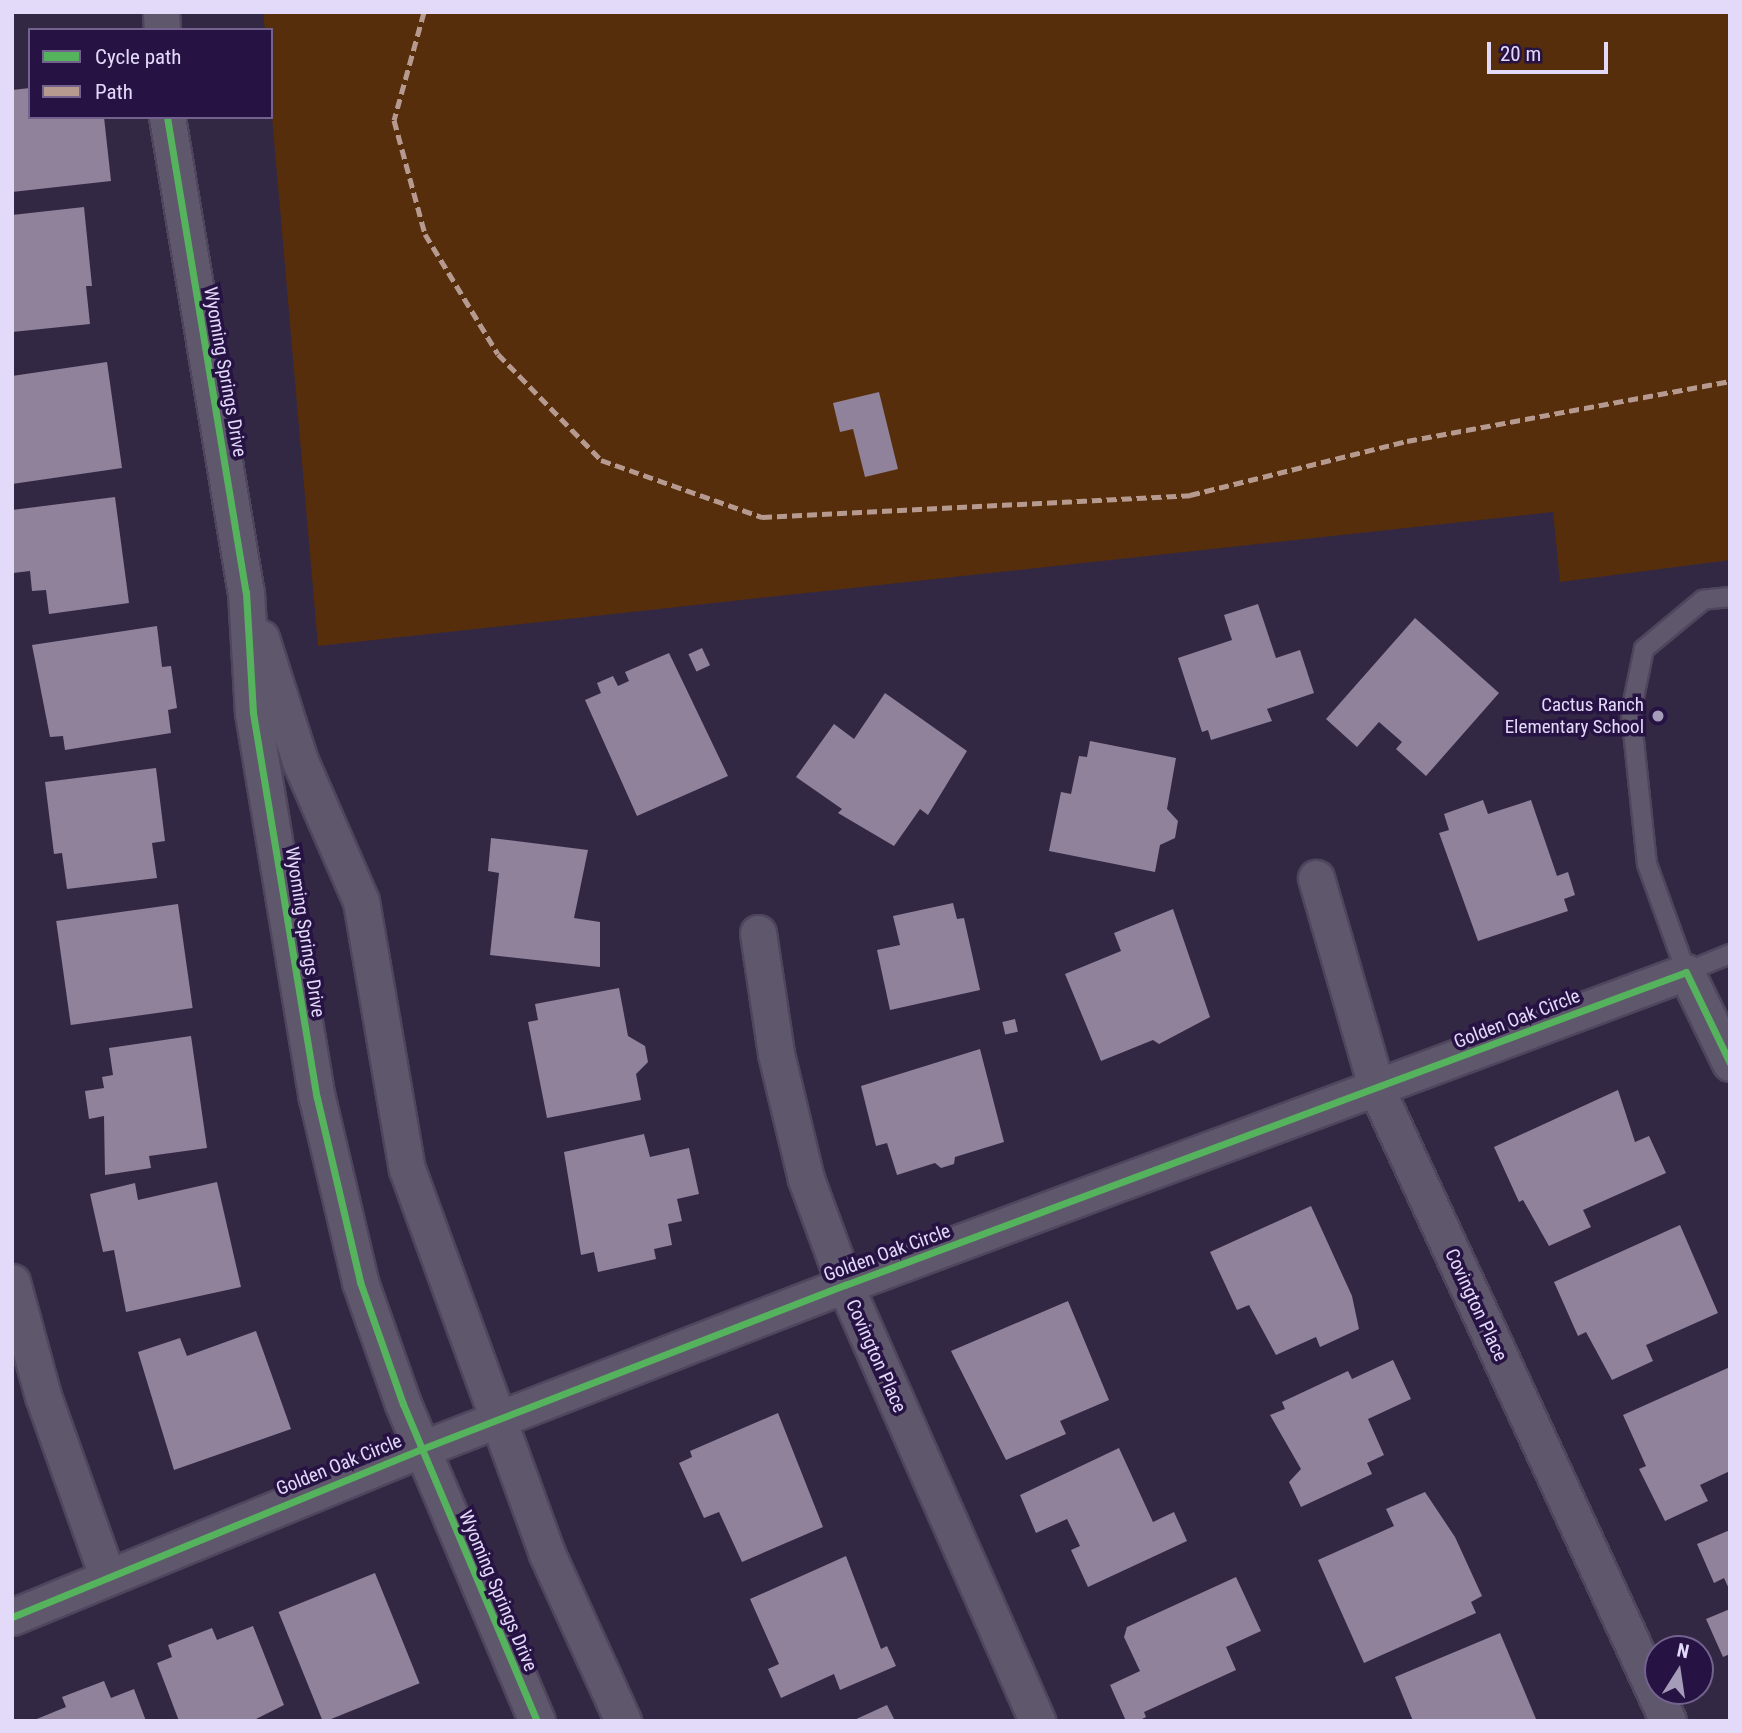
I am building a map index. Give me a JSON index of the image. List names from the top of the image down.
{
  "streets": {
    "street": ["Wyoming Springs Drive", "Golden Oak Circle", "Covington Place"]
  },
  "crossings": [
    ["Wyoming Springs Drive", "Golden Oak Circle"],
    ["Golden Oak Circle", "Covington Place"]
  ],
  "places": ["Cactus Ranch Elementary School"],
  "legend": ["Cycle path", "Path"],
  "scale_bar": "20 m",
  "north": "top"
}
